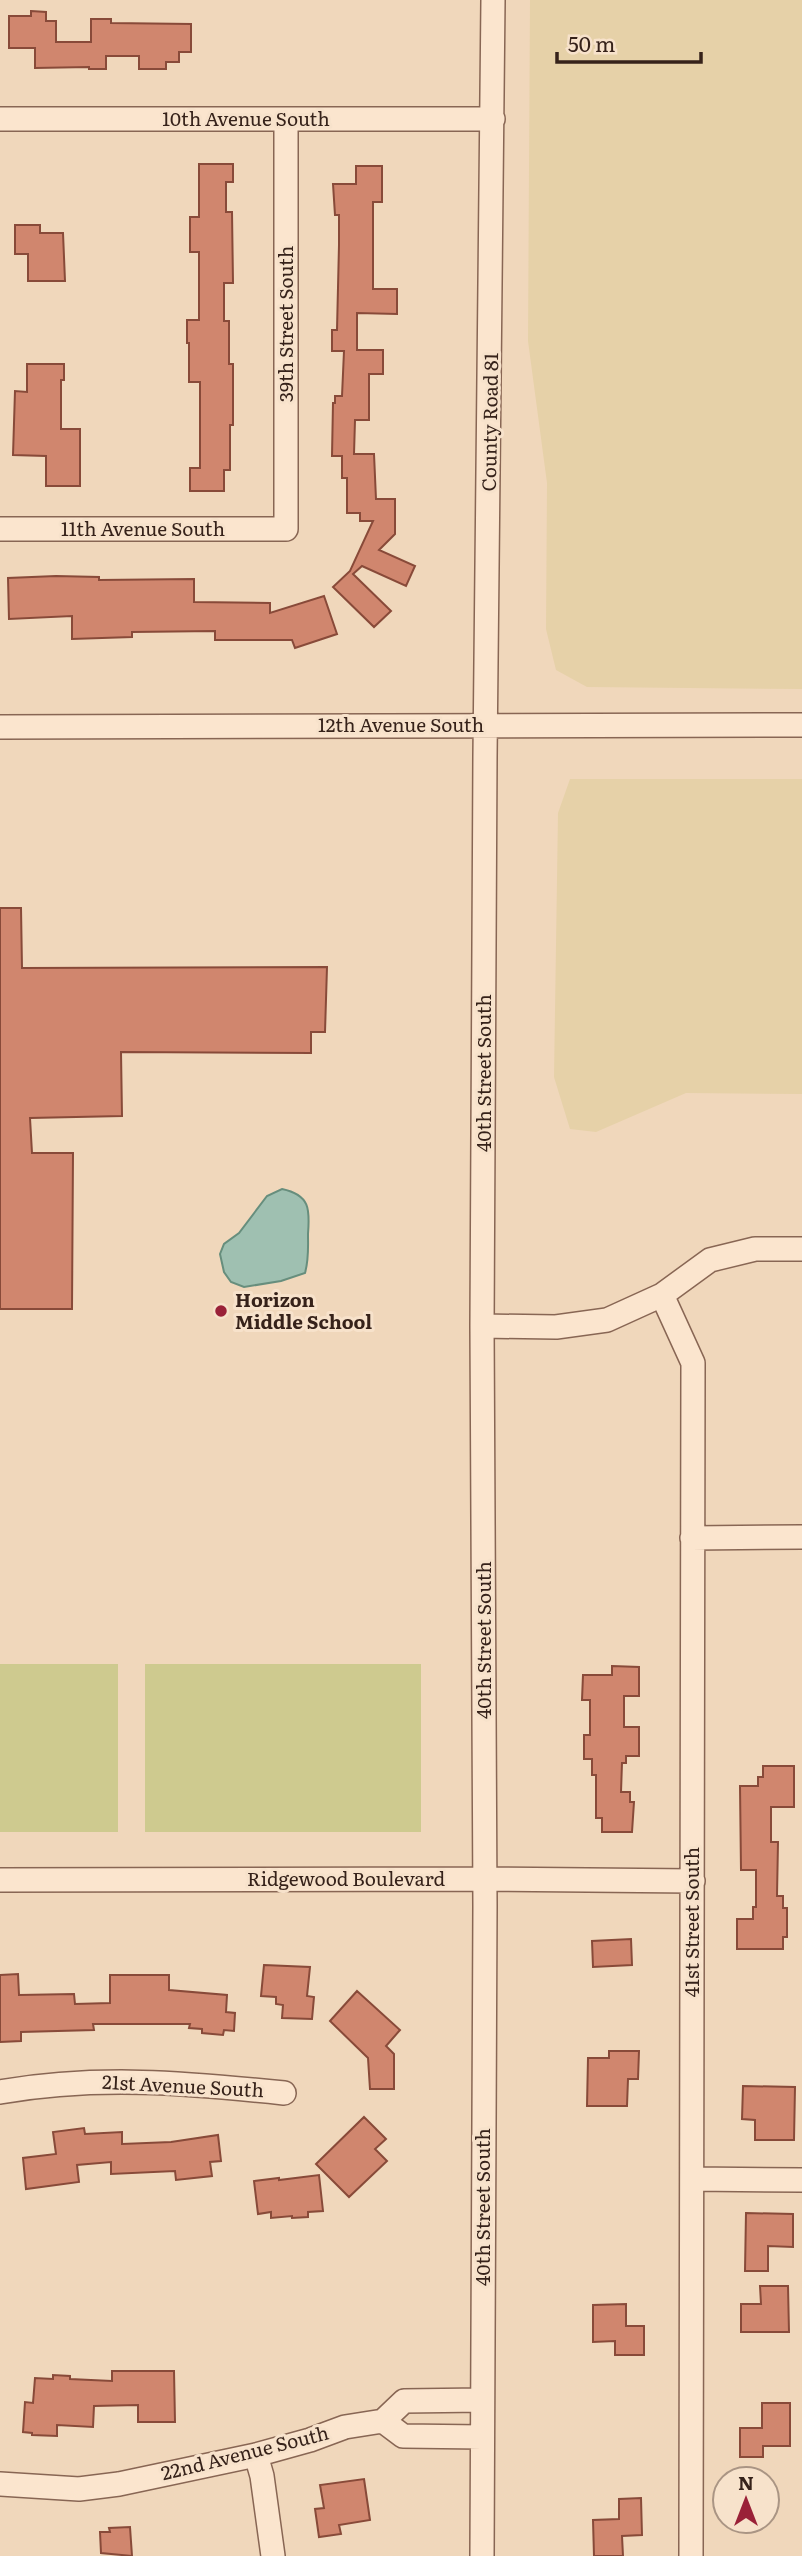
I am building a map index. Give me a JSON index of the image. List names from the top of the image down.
{
  "streets": {
    "street": [
      "10th Avenue South",
      "39th Street South",
      "County Road 81",
      "11th Avenue South",
      "12th Avenue South",
      "40th Street South",
      "Ridgewood Boulevard",
      "41st Street South",
      "21st Avenue South",
      "22nd Avenue South"
    ]
  },
  "crossings": [
    ["10th Avenue South", "39th Street South"],
    ["10th Avenue South", "County Road 81"],
    ["39th Street South", "11th Avenue South"],
    ["County Road 81", "12th Avenue South"],
    ["County Road 81", "40th Street South"],
    ["12th Avenue South", "40th Street South"],
    ["40th Street South", "Ridgewood Boulevard"],
    ["40th Street South", "22nd Avenue South"],
    ["Ridgewood Boulevard", "41st Street South"]
  ],
  "places": ["Horizon Middle School"],
  "scale_bar": "50 m",
  "north": "top"
}
